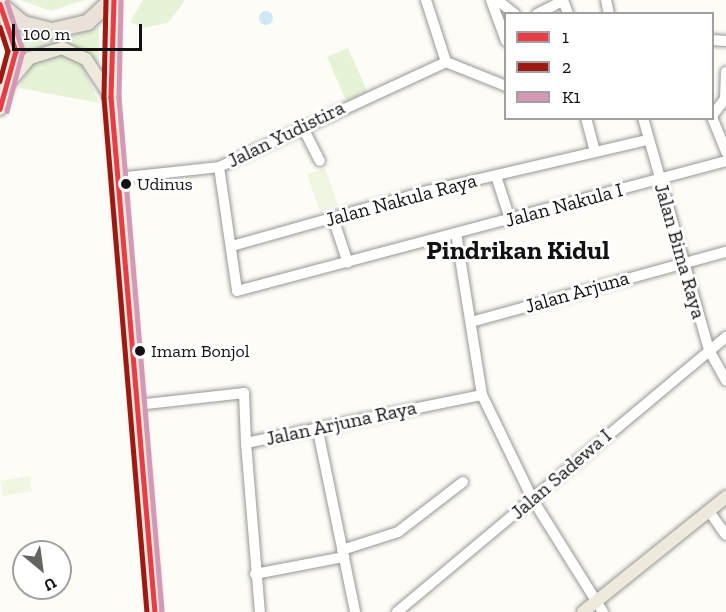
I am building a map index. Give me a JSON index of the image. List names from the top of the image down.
{
  "streets": {
    "street": [
      "Jalan Yudistira",
      "Jalan Nakula Raya",
      "Jalan Nakula I",
      "Jalan Bima Raya",
      "Jalan Arjuna",
      "Jalan Arjuna Raya",
      "Jalan Sadewa I"
    ]
  },
  "crossings": [
    ["Jalan Nakula Raya", "Jalan Nakula I"],
    ["Jalan Nakula Raya", "Jalan Bima Raya"],
    ["Jalan Nakula I", "Jalan Bima Raya"],
    ["Jalan Bima Raya", "Jalan Arjuna"],
    ["Jalan Bima Raya", "Jalan Sadewa I"]
  ],
  "districts": ["Pindrikan Kidul"],
  "places": ["Udinus", "Imam Bonjol"],
  "lines": ["transit line 1", "transit line 2", "transit line K1"],
  "legend": ["1", "2", "K1"],
  "scale_bar": "100 m",
  "north": "bottom right"
}
